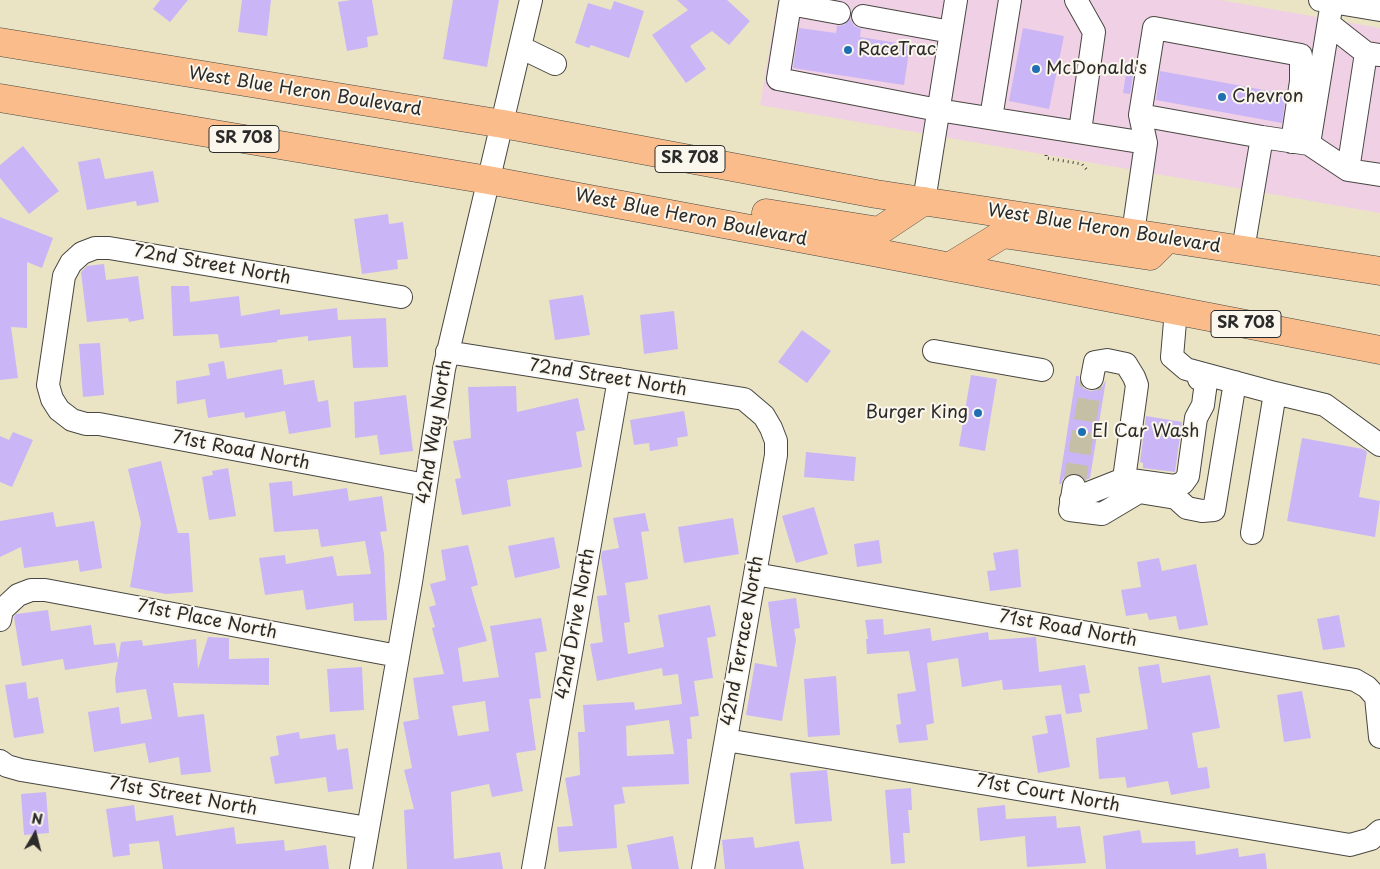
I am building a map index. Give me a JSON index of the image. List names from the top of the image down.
{
  "streets": {
    "highway": ["West Blue Heron Boulevard", "SR 708"],
    "street": [
      "72nd Street North",
      "42nd Way North",
      "71st Road North",
      "71st Place North",
      "42nd Drive North",
      "42nd Terrace North",
      "71st Court North",
      "71st Street North"
    ]
  },
  "crossings": [
    ["West Blue Heron Boulevard", "42nd Way North"],
    ["72nd Street North", "42nd Way North"],
    ["72nd Street North", "71st Road North"],
    ["72nd Street North", "42nd Drive North"],
    ["72nd Street North", "42nd Terrace North"],
    ["42nd Way North", "71st Road North"],
    ["42nd Way North", "71st Place North"],
    ["42nd Way North", "71st Street North"],
    ["71st Road North", "42nd Terrace North"],
    ["42nd Terrace North", "71st Court North"]
  ],
  "places": [
    "RaceTrac",
    "McDonald's",
    "Chevron",
    "Burger King",
    "El Car Wash"
  ],
  "north": "top"
}
